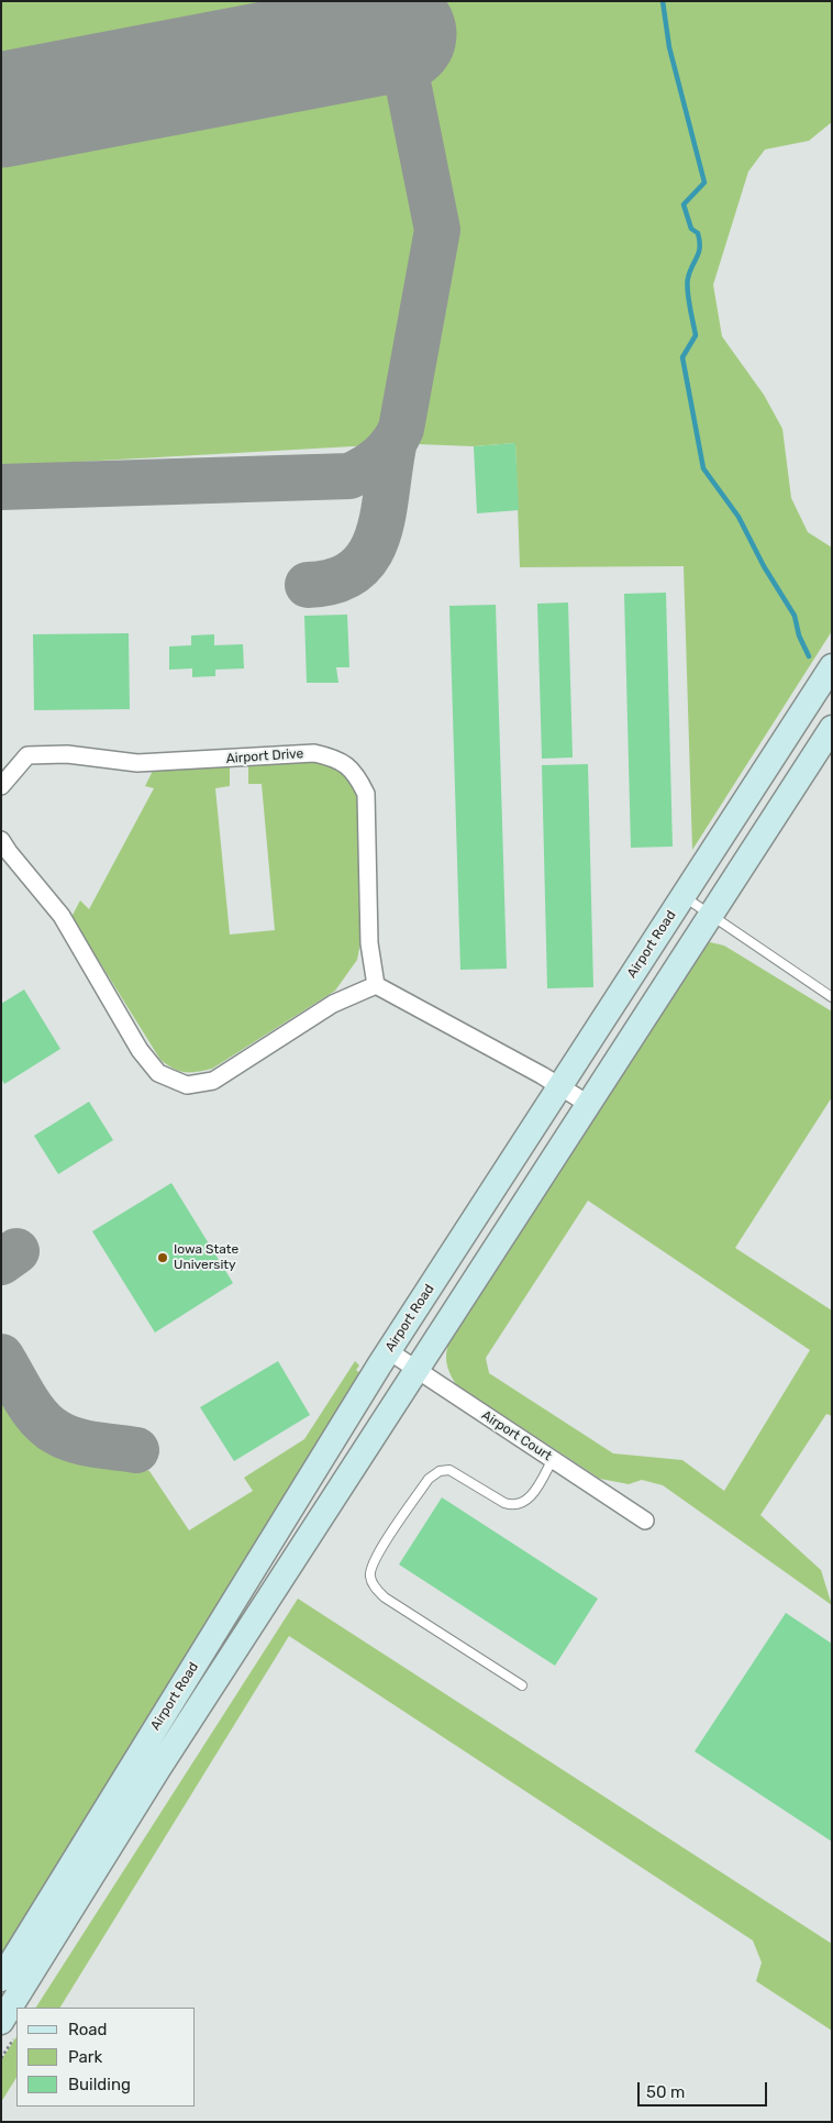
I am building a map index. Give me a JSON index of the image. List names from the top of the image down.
{
  "streets": {
    "main road": ["Airport Road"],
    "street": ["Airport Drive", "Airport Court"]
  },
  "crossings": [
    ["Airport Road", "Airport Court"]
  ],
  "places": ["Iowa State University"],
  "legend": ["Road", "Park", "Building"],
  "scale_bar": "50 m"
}
